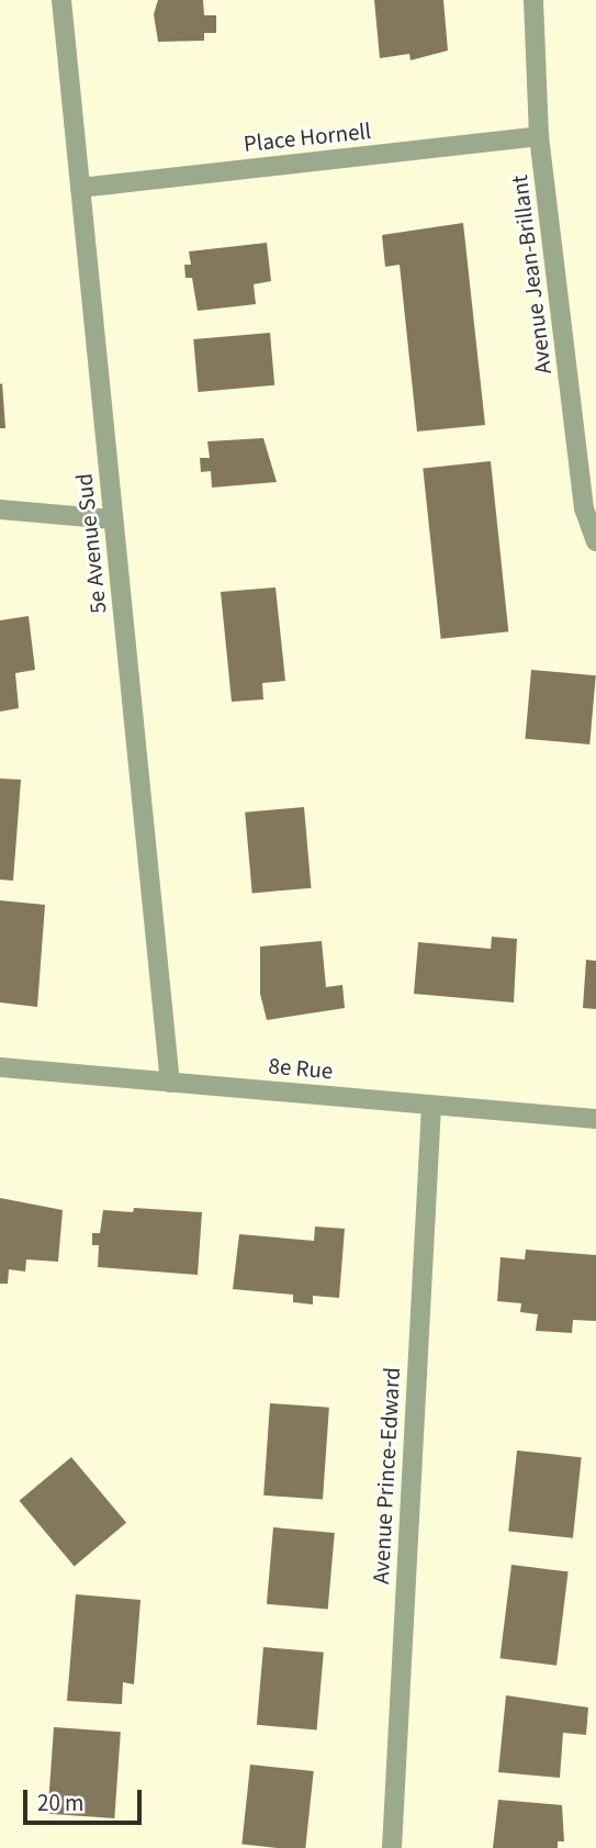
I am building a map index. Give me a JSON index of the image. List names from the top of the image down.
{
  "streets": {
    "street": [
      "Place Hornell",
      "Avenue Jean-Brillant",
      "5e Avenue Sud",
      "8e Rue",
      "Avenue Prince-Edward"
    ]
  },
  "crossings": [
    ["Place Hornell", "Avenue Jean-Brillant"],
    ["Place Hornell", "5e Avenue Sud"],
    ["5e Avenue Sud", "8e Rue"],
    ["8e Rue", "Avenue Prince-Edward"]
  ],
  "scale_bar": "20 m"
}
